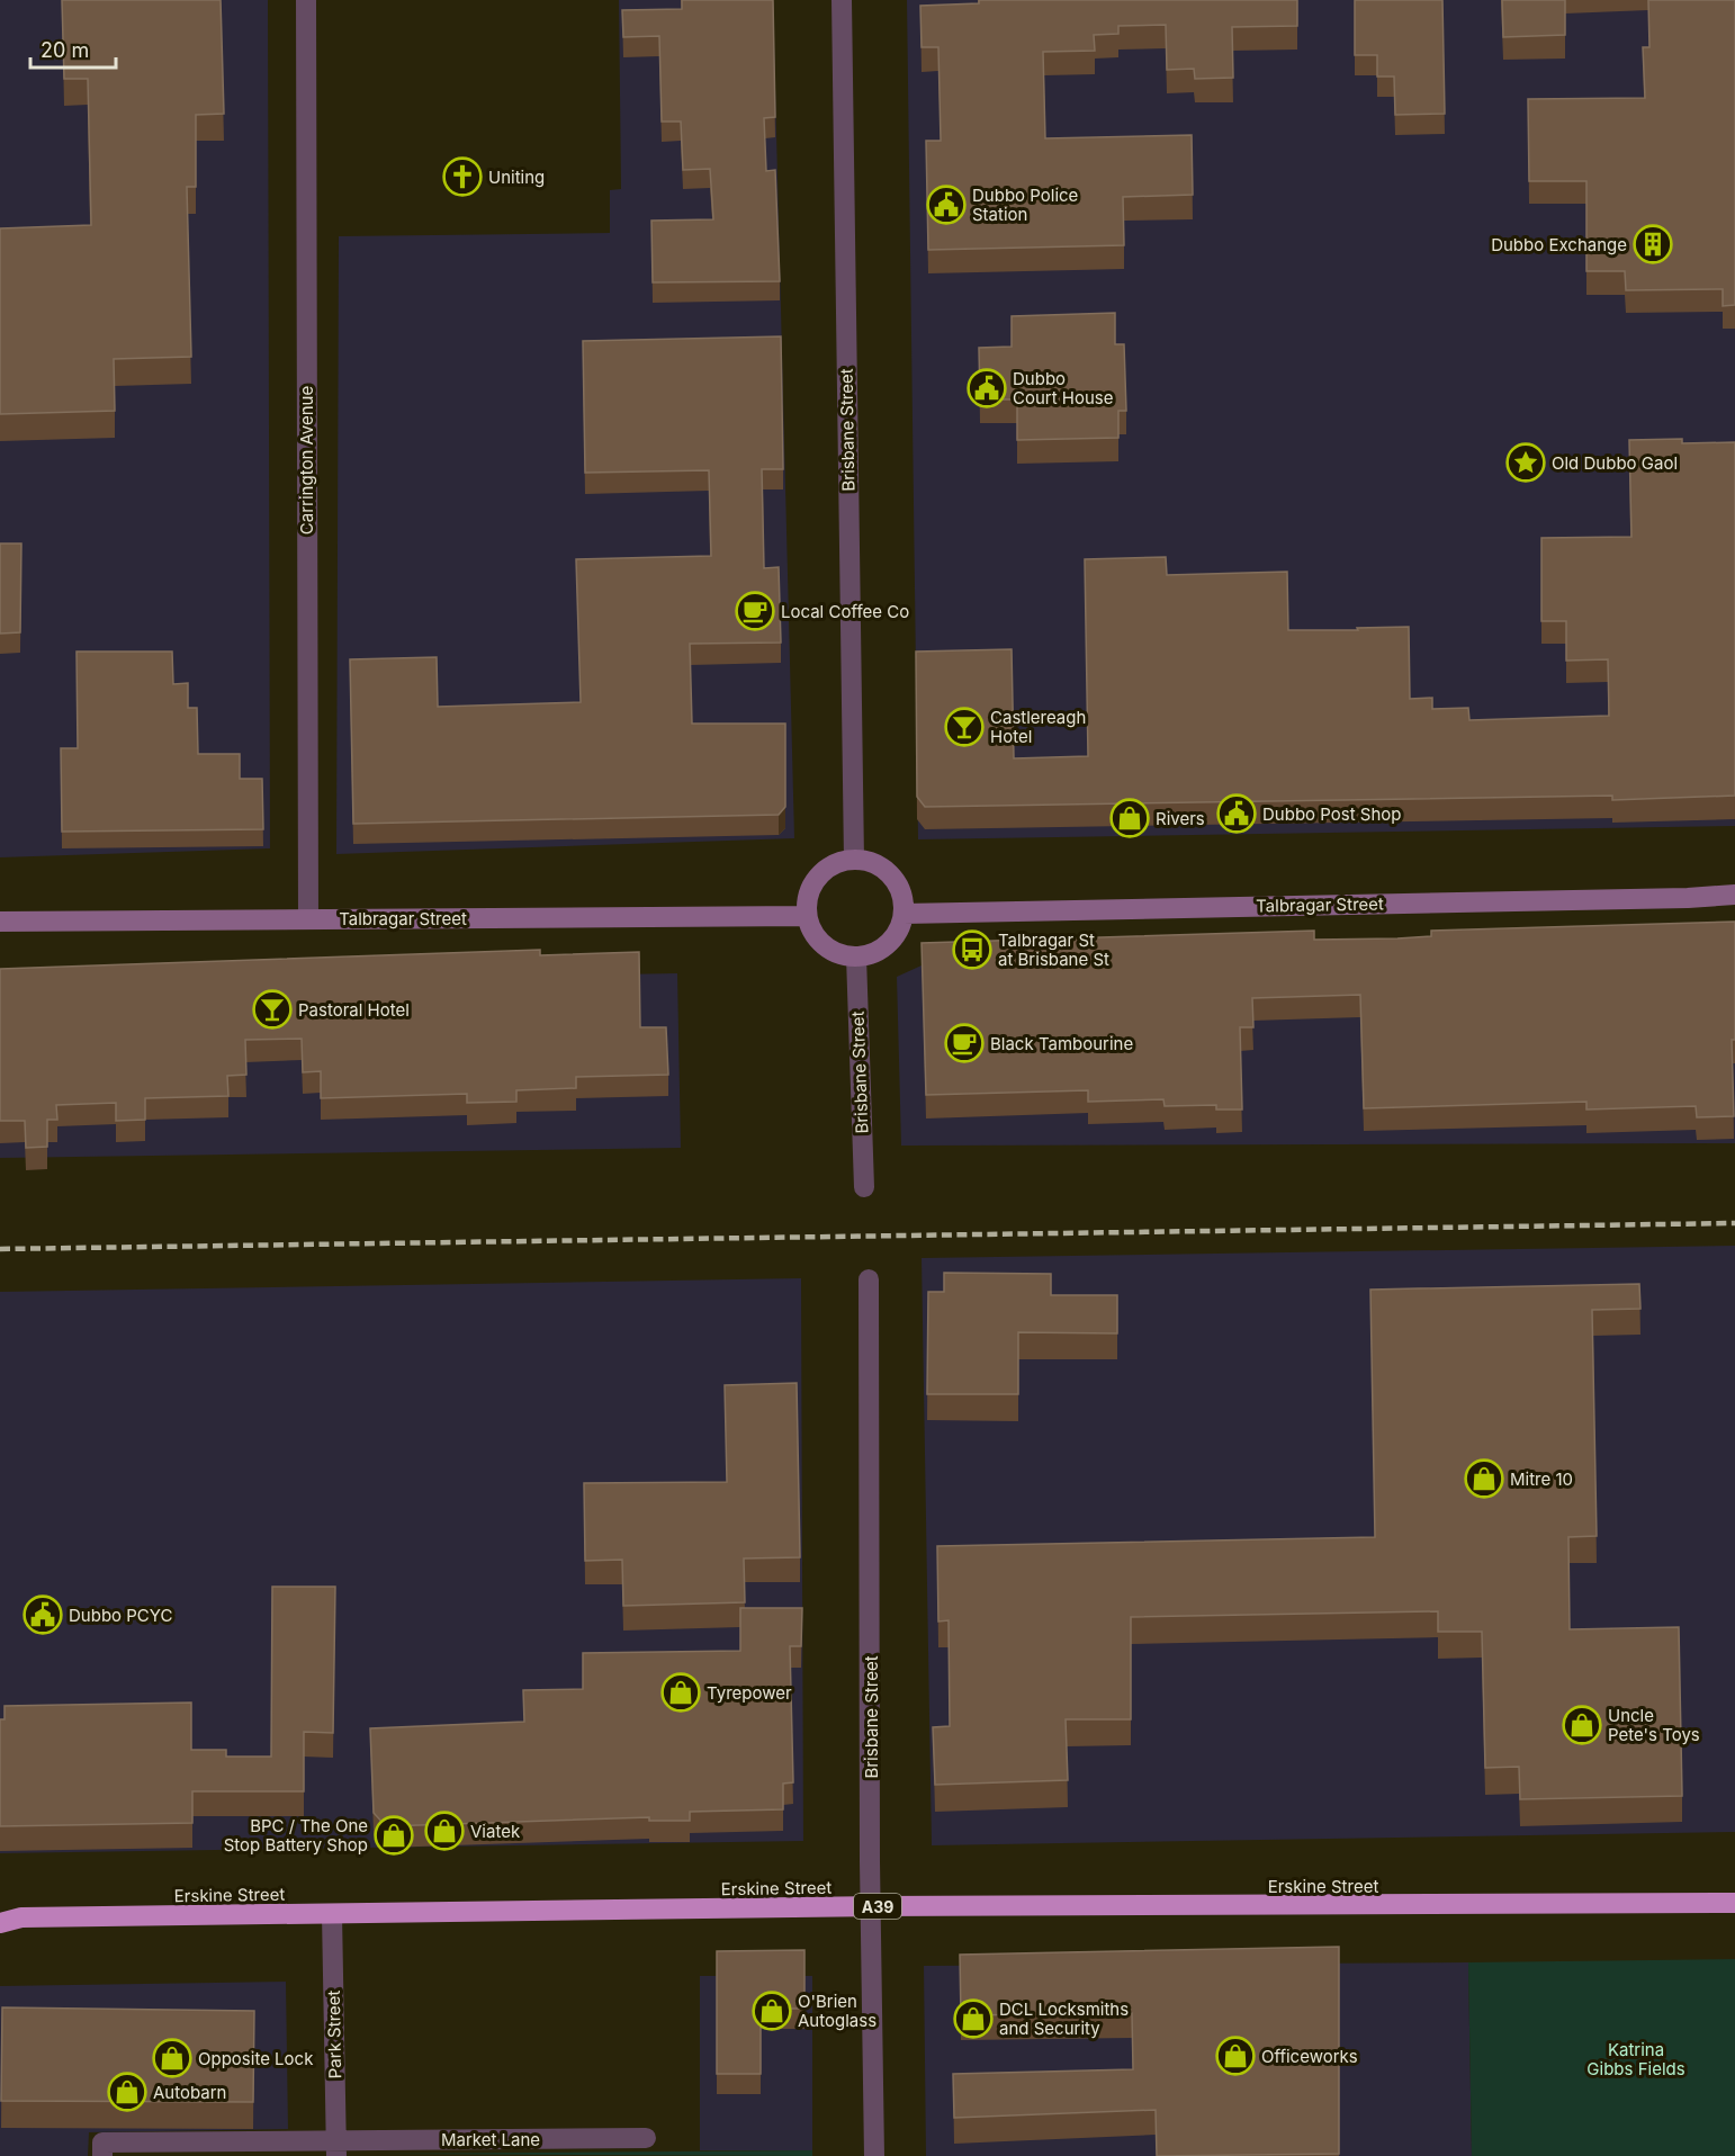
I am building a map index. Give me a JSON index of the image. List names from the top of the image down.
{
  "streets": {
    "highway": ["Erskine Street", "A39"],
    "street": [
      "Brisbane Street",
      "Carrington Avenue",
      "Talbragar Street",
      "Park Street",
      "Market Lane"
    ]
  },
  "crossings": [
    ["Brisbane Street", "Talbragar Street"],
    ["Brisbane Street", "Erskine Street"],
    ["Carrington Avenue", "Talbragar Street"],
    ["Erskine Street", "Park Street"],
    ["Park Street", "Market Lane"]
  ],
  "parks": ["Katrina Gibbs Fields"],
  "places": {
    "church": ["Uniting"],
    "public building": [
      "Dubbo Police Station",
      "Dubbo Court House",
      "Dubbo Post Shop",
      "Dubbo PCYC"
    ],
    "building": ["Dubbo Exchange"],
    "place": ["Old Dubbo Gaol"],
    "cafe": ["Local Coffee Co", "Black Tambourine"],
    "bar": ["Castlereagh Hotel", "Pastoral Hotel"],
    "shop": [
      "Rivers",
      "Mitre 10",
      "Tyrepower",
      "Uncle Pete's Toys",
      "Viatek",
      "BPC / The One Stop Battery Shop",
      "O'Brien Autoglass",
      "DCL Locksmiths and Security",
      "Officeworks",
      "Opposite Lock",
      "Autobarn"
    ],
    "bus stop": ["Talbragar St at Brisbane St"]
  },
  "scale_bar": "20 m"
}
